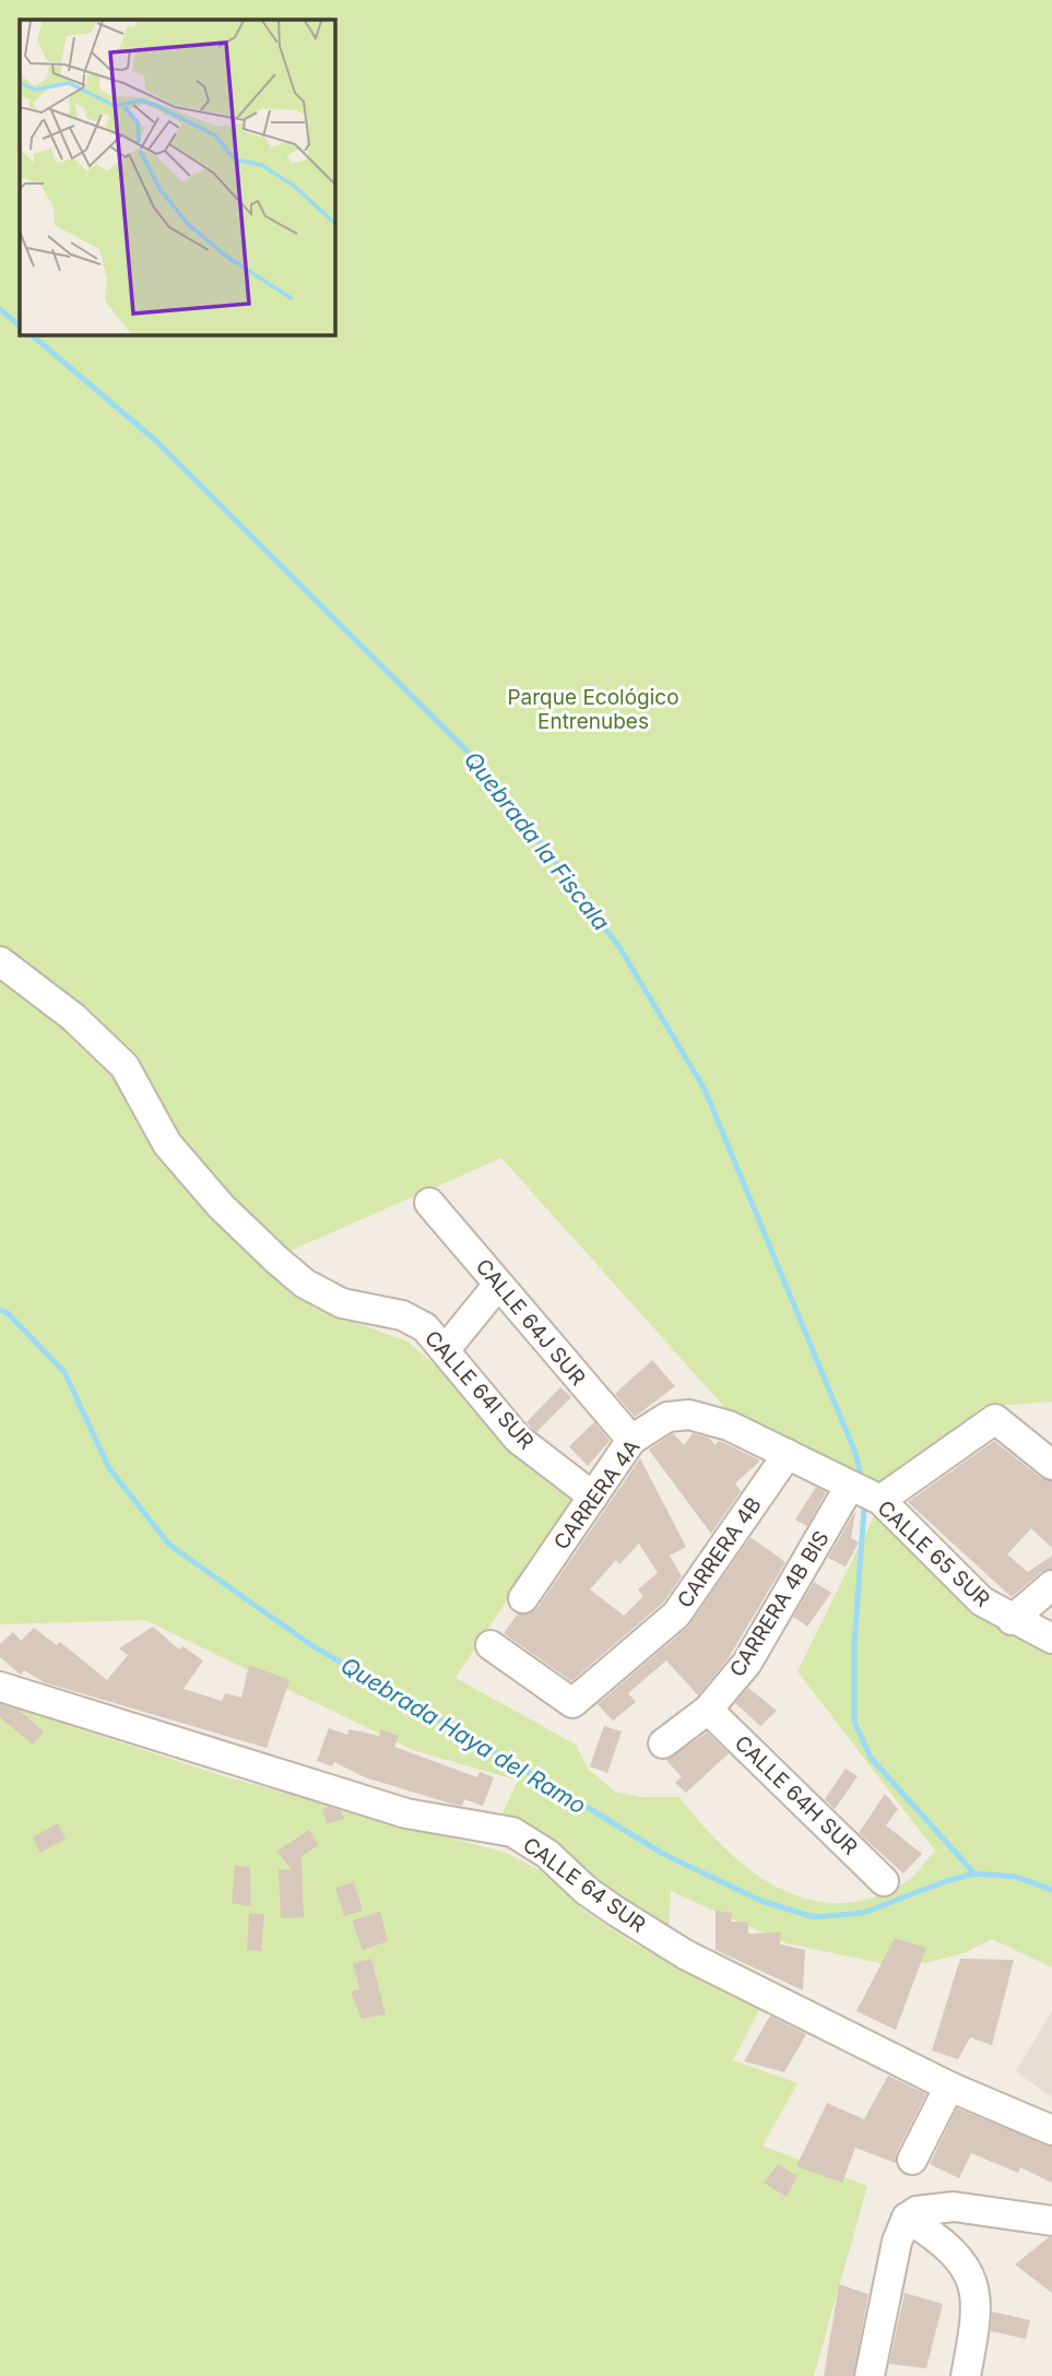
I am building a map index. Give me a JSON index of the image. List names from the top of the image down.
{
  "streets": {
    "street": [
      "CALLE 64J SUR",
      "CALLE 64I SUR",
      "CARRERA 4A",
      "CARRERA 4B",
      "CALLE 65 SUR",
      "CARRERA 4B BIS",
      "CALLE 64H SUR",
      "CALLE 64 SUR"
    ]
  },
  "crossings": [
    ["CALLE 64J SUR", "CARRERA 4A"],
    ["CALLE 64I SUR", "CARRERA 4A"],
    ["CARRERA 4A", "CALLE 65 SUR"],
    ["CARRERA 4B", "CALLE 65 SUR"],
    ["CALLE 65 SUR", "CARRERA 4B BIS"],
    ["CARRERA 4B BIS", "CALLE 64H SUR"]
  ],
  "water": ["Quebrada la Fiscala", "Quebrada Haya del Ramo"],
  "parks": ["Parque Ecológico Entrenubes"]
}
